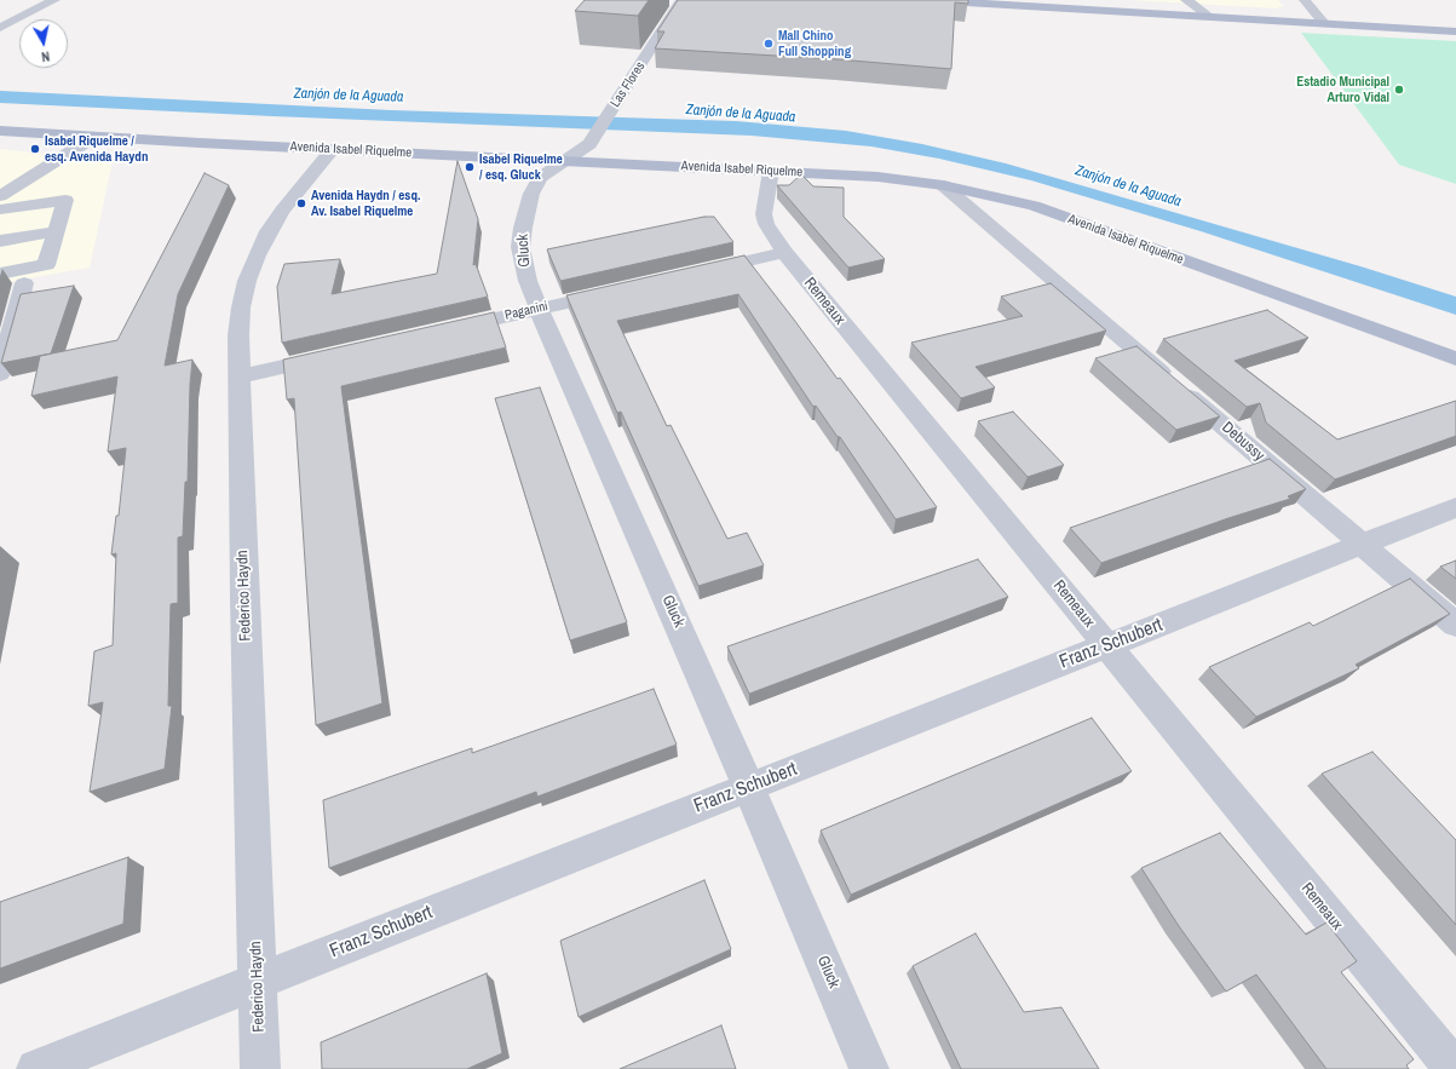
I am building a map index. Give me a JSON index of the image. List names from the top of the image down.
{
  "streets": {
    "main road": ["Avenida Isabel Riquelme"],
    "street": [
      "Las Flores",
      "Gluck",
      "Remeaux",
      "Paganini",
      "Debussy",
      "Federico Haydn",
      "Franz Schubert"
    ]
  },
  "crossings": [
    ["Las Flores", "Avenida Isabel Riquelme"],
    ["Las Flores", "Gluck"],
    ["Avenida Isabel Riquelme", "Gluck"],
    ["Avenida Isabel Riquelme", "Remeaux"],
    ["Avenida Isabel Riquelme", "Debussy"],
    ["Avenida Isabel Riquelme", "Federico Haydn"],
    ["Gluck", "Paganini"],
    ["Gluck", "Franz Schubert"],
    ["Remeaux", "Franz Schubert"],
    ["Debussy", "Franz Schubert"],
    ["Federico Haydn", "Franz Schubert"]
  ],
  "water": ["Zanjón de la Aguada"],
  "places": [
    "Mall Chino Full Shopping",
    "Estadio Municipal Arturo Vidal",
    "Isabel Riquelme / esq. Avenida Haydn",
    "Isabel Riquelme / esq. Gluck",
    "Avenida Haydn / esq. Av. Isabel Riquelme"
  ],
  "north": "bottom"
}
